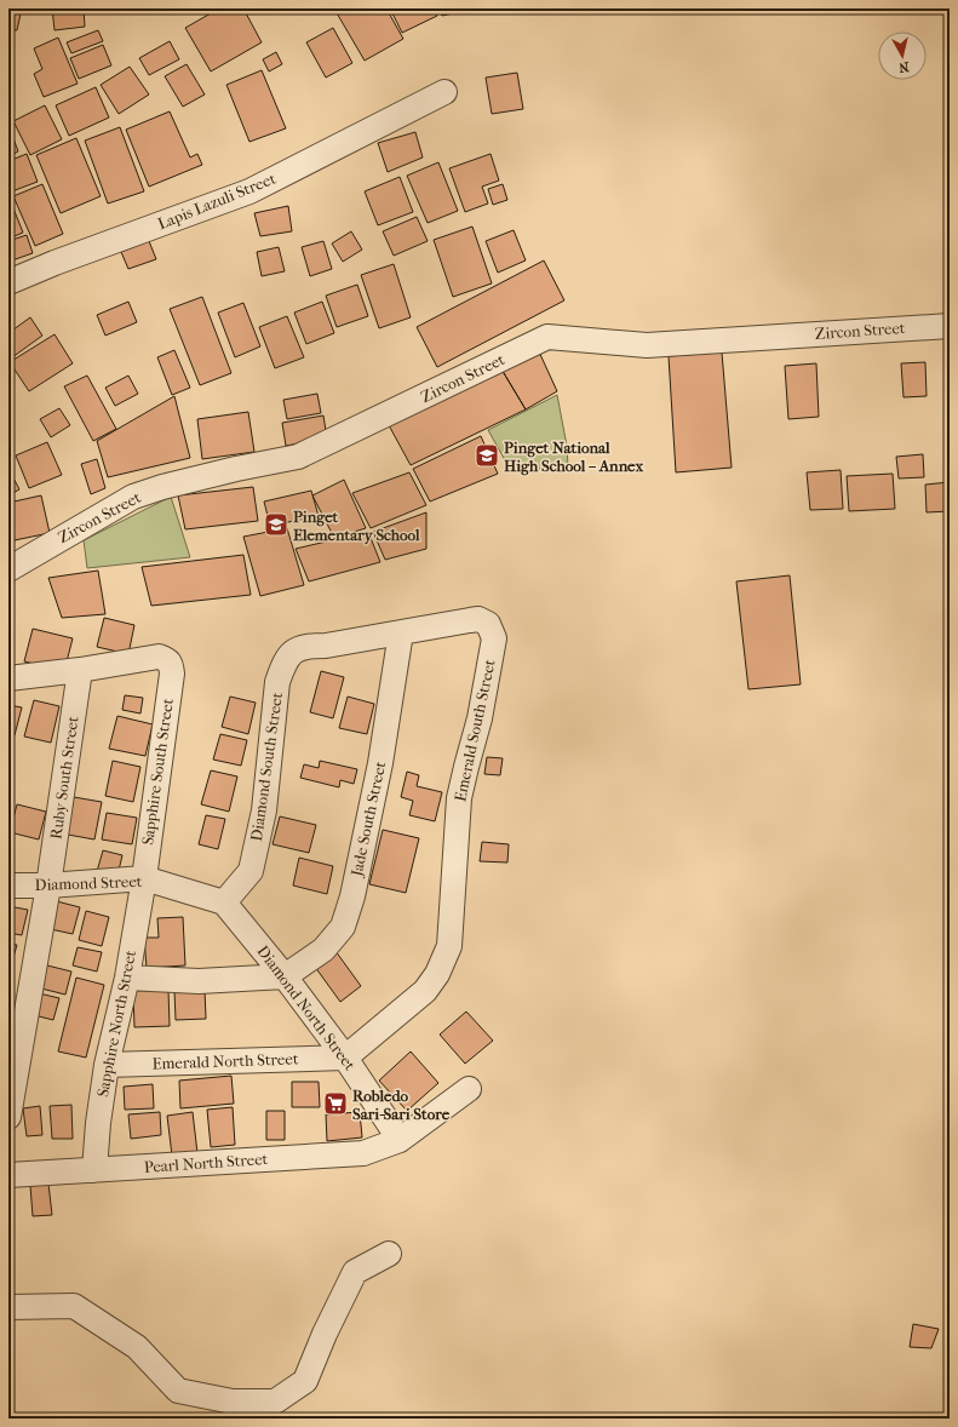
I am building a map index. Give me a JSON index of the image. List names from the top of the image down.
{
  "streets": {
    "street": [
      "Lapis Lazuli Street",
      "Zircon Street",
      "Emerald South Street",
      "Diamond South Street",
      "Sapphire South Street",
      "Ruby South Street",
      "Jade South Street",
      "Diamond Street",
      "Diamond North Street",
      "Sapphire North Street",
      "Emerald North Street",
      "Pearl North Street"
    ]
  },
  "crossings": [
    ["Emerald South Street", "Diamond South Street"],
    ["Emerald South Street", "Jade South Street"],
    ["Emerald South Street", "Diamond North Street"],
    ["Emerald South Street", "Emerald North Street"],
    ["Diamond South Street", "Diamond Street"],
    ["Diamond South Street", "Diamond North Street"],
    ["Sapphire South Street", "Ruby South Street"],
    ["Sapphire South Street", "Diamond Street"],
    ["Sapphire South Street", "Sapphire North Street"],
    ["Ruby South Street", "Diamond Street"],
    ["Jade South Street", "Diamond North Street"],
    ["Diamond Street", "Diamond North Street"],
    ["Diamond Street", "Sapphire North Street"],
    ["Diamond North Street", "Emerald North Street"],
    ["Diamond North Street", "Pearl North Street"],
    ["Sapphire North Street", "Emerald North Street"],
    ["Sapphire North Street", "Pearl North Street"]
  ],
  "places": {
    "school or university": ["Pinget National High School – Annex", "Pinget Elementary School"],
    "supermarket": ["Robledo Sari-Sari Store"]
  },
  "north": "bottom"
}
